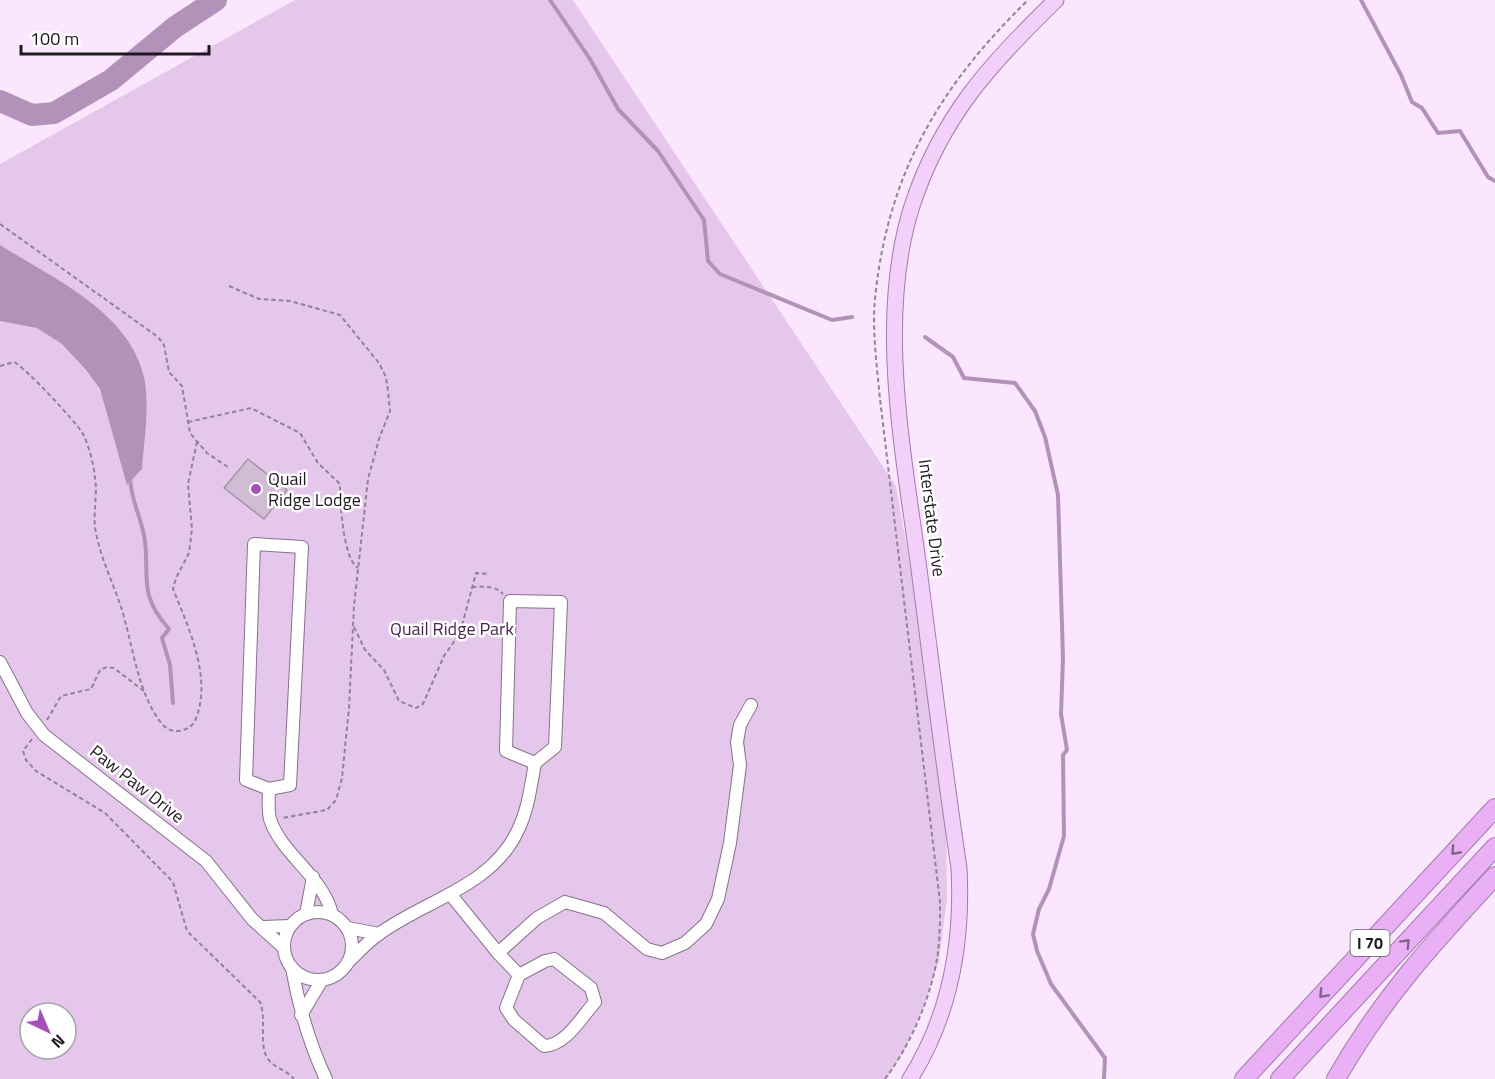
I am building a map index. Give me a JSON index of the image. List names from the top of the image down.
{
  "streets": {
    "highway": ["I 70"],
    "main road": ["Interstate Drive"],
    "street": ["Paw Paw Drive"]
  },
  "parks": ["Quail Ridge Park"],
  "places": ["Quail Ridge Lodge"],
  "scale_bar": "100 m",
  "north": "bottom right"
}
